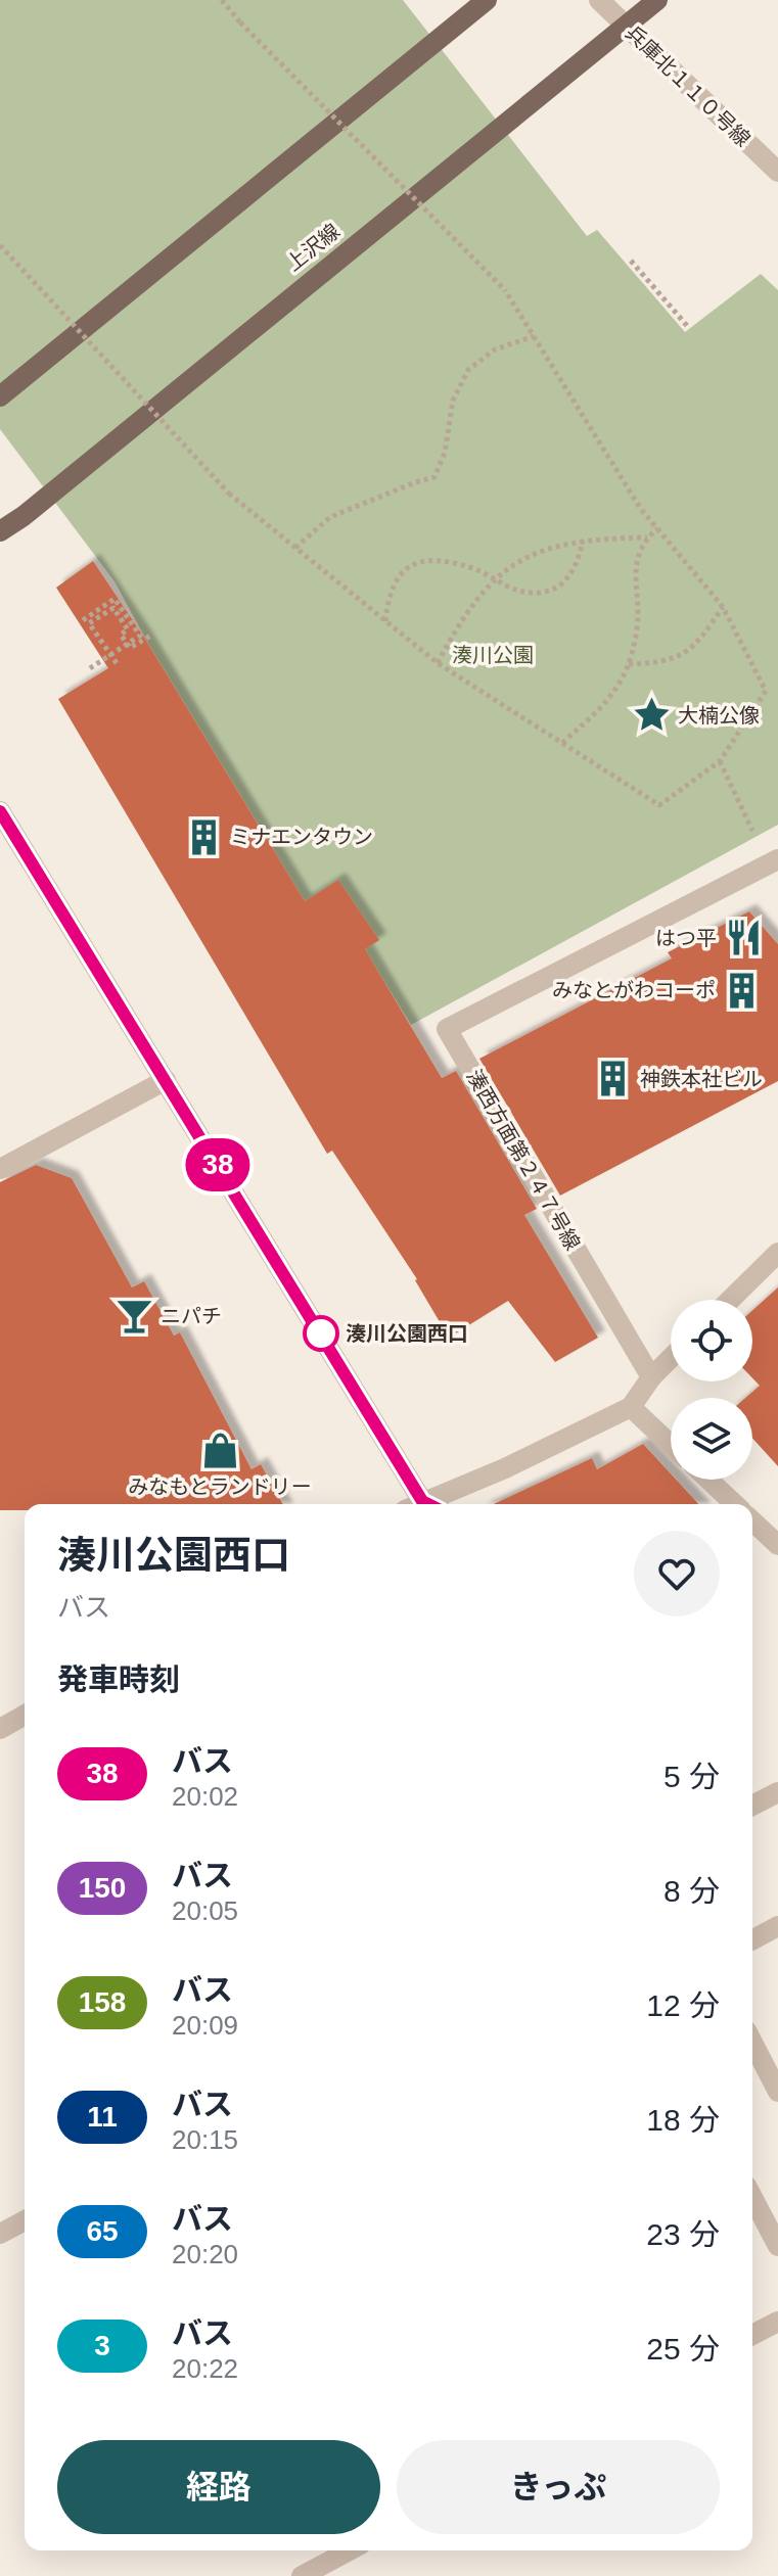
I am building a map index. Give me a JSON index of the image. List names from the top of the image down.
{
  "streets": {
    "main road": ["上沢線"],
    "street": ["兵庫北１１０号線", "湊西方面第２４７号線"]
  },
  "crossings": [
    ["兵庫北１１０号線", "上沢線"]
  ],
  "parks": ["湊川公園"],
  "places": {
    "place": ["大楠公像"],
    "building": ["ミナエンタウン", "みなとがわコーポ", "神鉄本社ビル"],
    "restaurant": ["はつ平"],
    "bar": ["ニパチ"],
    "other": ["湊川公園西口"],
    "shop": ["みなもとランドリー"]
  },
  "lines": ["bus line 38"],
  "page": {
    "on_map": "38",
    "heading": [
      ["湊川公園西口", "バス"],
      "発車時刻"
    ],
    "list": [
      {
        "mark": "38",
        "name": "バス",
        "note": "20:02",
        "value": "5 分"
      },
      {
        "mark": "150",
        "name": "バス",
        "note": "20:05",
        "value": "8 分"
      },
      {
        "mark": "158",
        "name": "バス",
        "note": "20:09",
        "value": "12 分"
      },
      {
        "mark": "11",
        "name": "バス",
        "note": "20:15",
        "value": "18 分"
      },
      {
        "mark": "65",
        "name": "バス",
        "note": "20:20",
        "value": "23 分"
      },
      {
        "mark": "3",
        "name": "バス",
        "note": "20:22",
        "value": "25 分"
      }
    ],
    "buttons": ["経路", "きっぷ"]
  }
}
